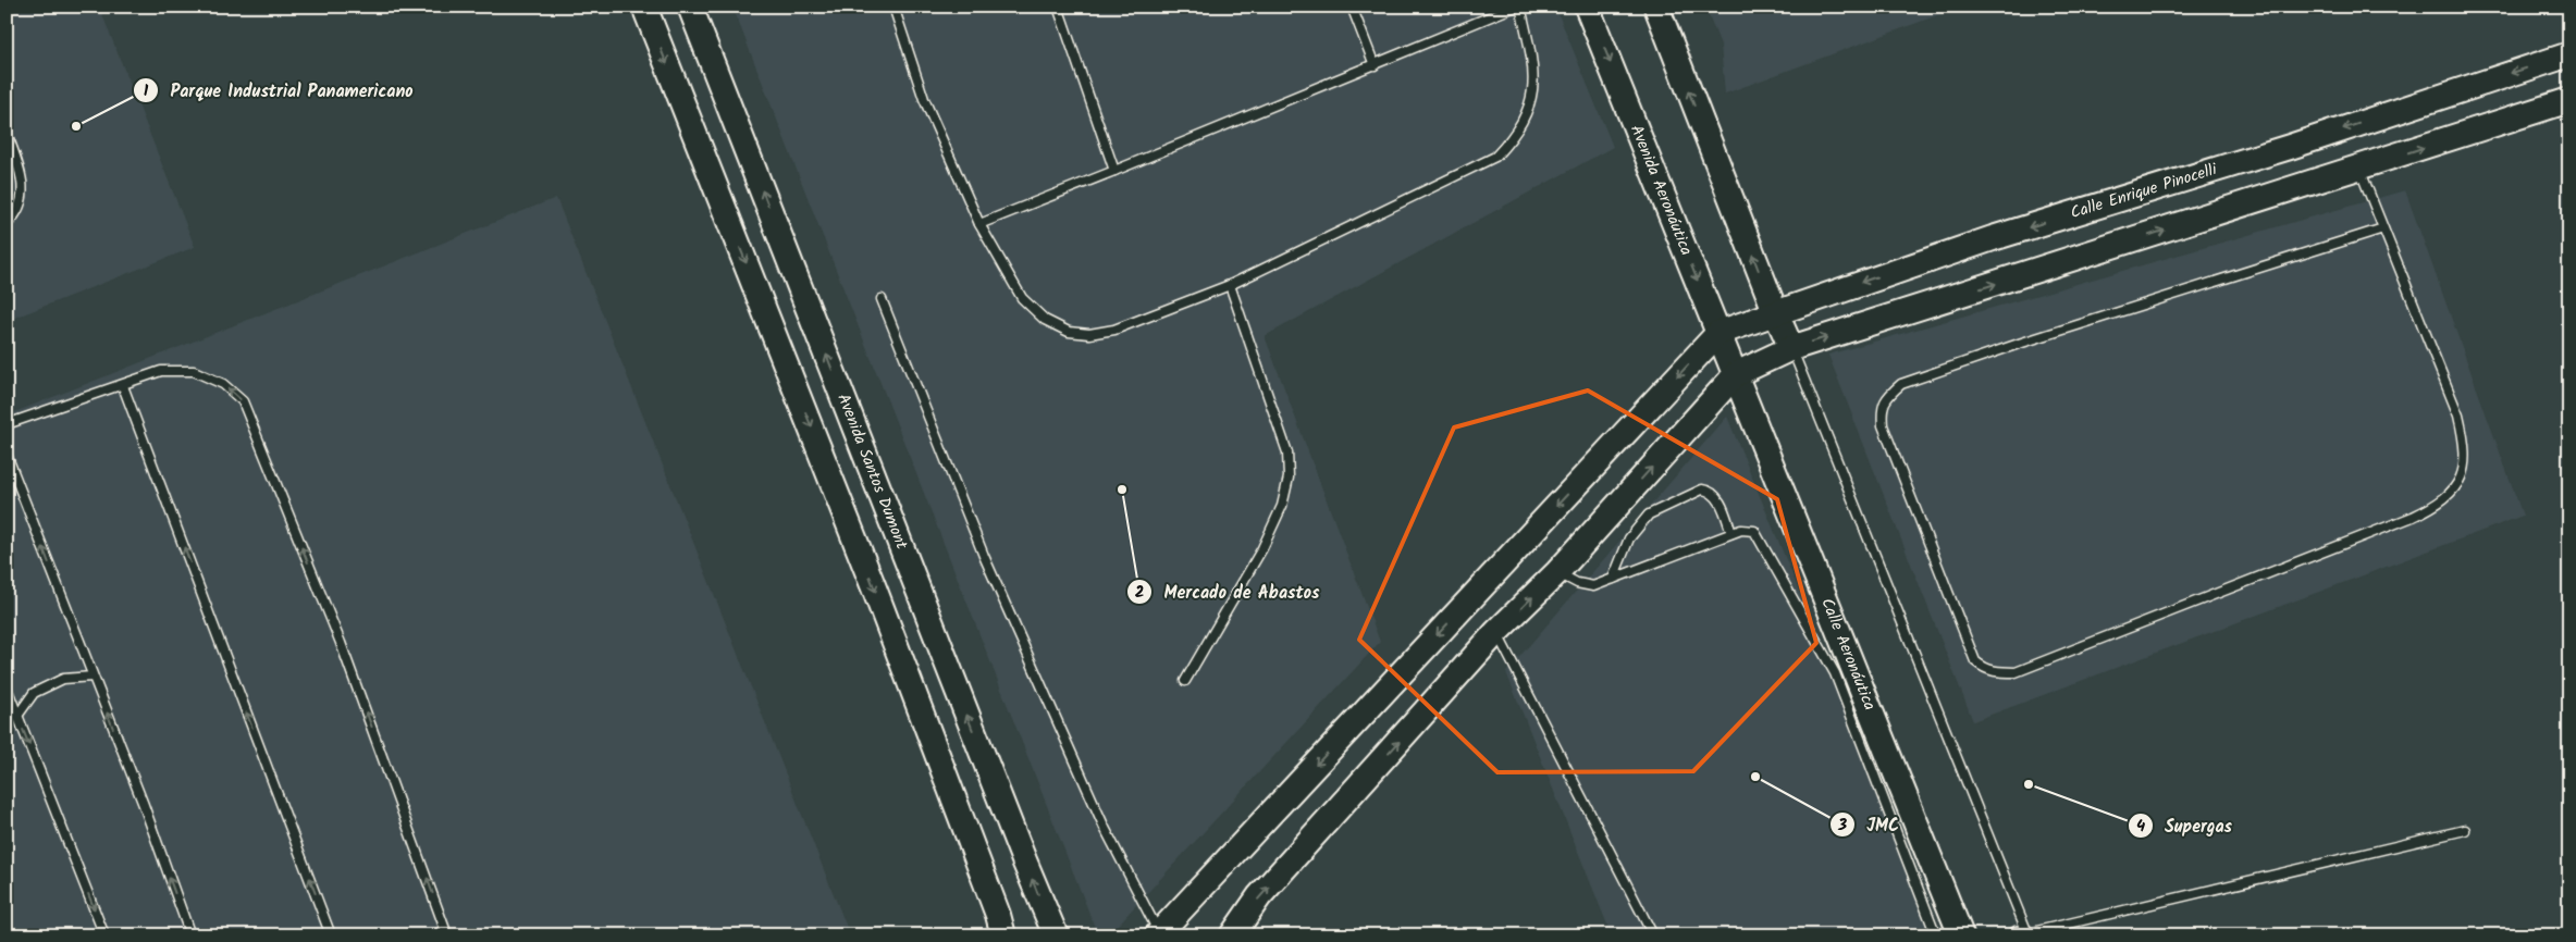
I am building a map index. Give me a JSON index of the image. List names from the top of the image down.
{
  "streets": {
    "main road": [
      "Avenida Aeronáutica",
      "Calle Enrique Pinocelli",
      "Avenida Santos Dumont",
      "Calle Aeronáutica"
    ]
  },
  "crossings": [
    ["Avenida Aeronáutica", "Calle Enrique Pinocelli"],
    ["Avenida Aeronáutica", "Calle Aeronáutica"]
  ],
  "places": [
    "Parque Industrial Panamericano",
    "Mercado de Abastos",
    "JMC",
    "Supergas"
  ]
}
